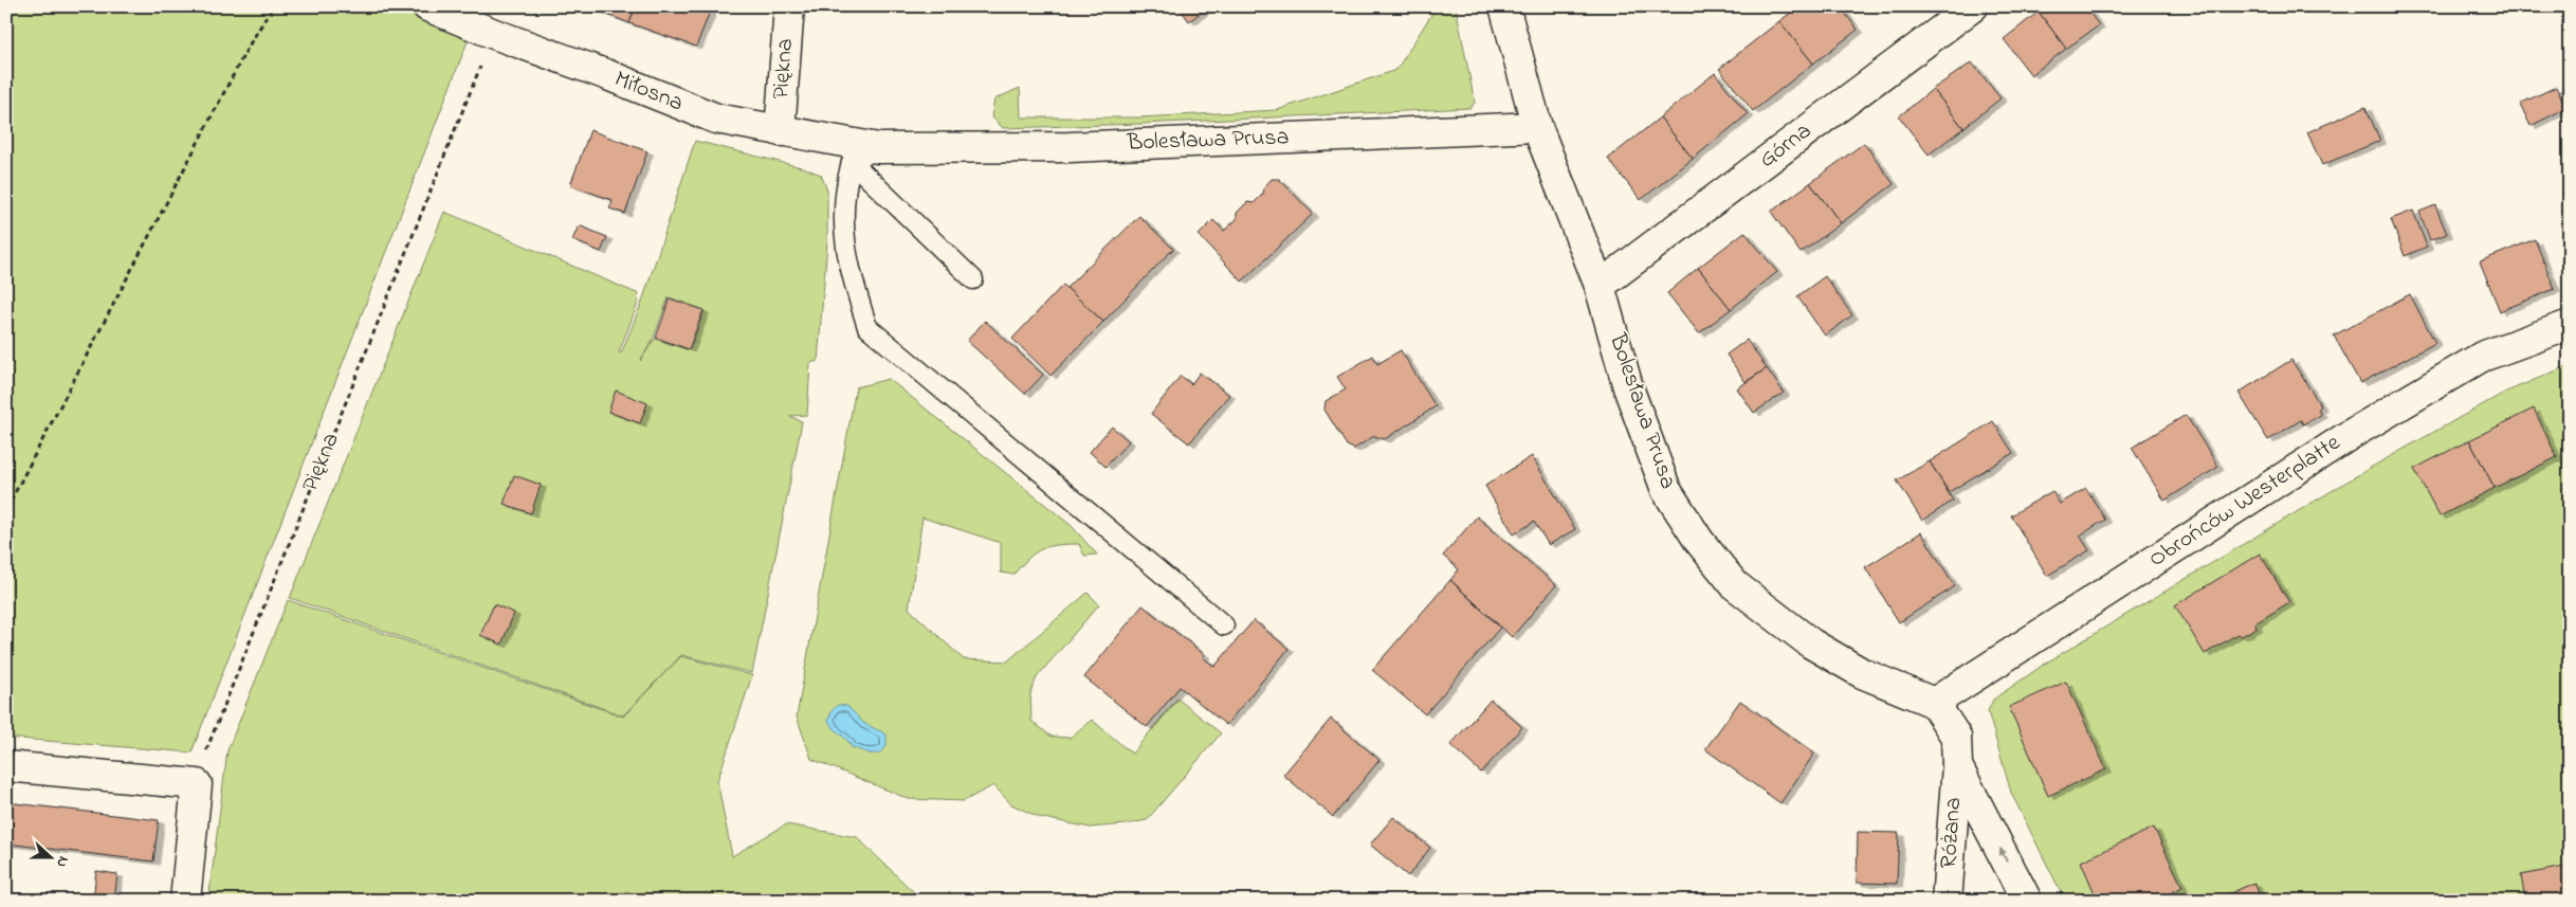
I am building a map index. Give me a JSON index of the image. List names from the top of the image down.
{
  "streets": {
    "street": [
      "Piękna",
      "Miłosna",
      "Bolesława Prusa",
      "Górna",
      "Obrońców Westerplatte",
      "Różana"
    ]
  },
  "crossings": [
    ["Piękna", "Miłosna"],
    ["Miłosna", "Bolesława Prusa"],
    ["Bolesława Prusa", "Górna"],
    ["Bolesława Prusa", "Obrońców Westerplatte"]
  ],
  "north": "right"
}
